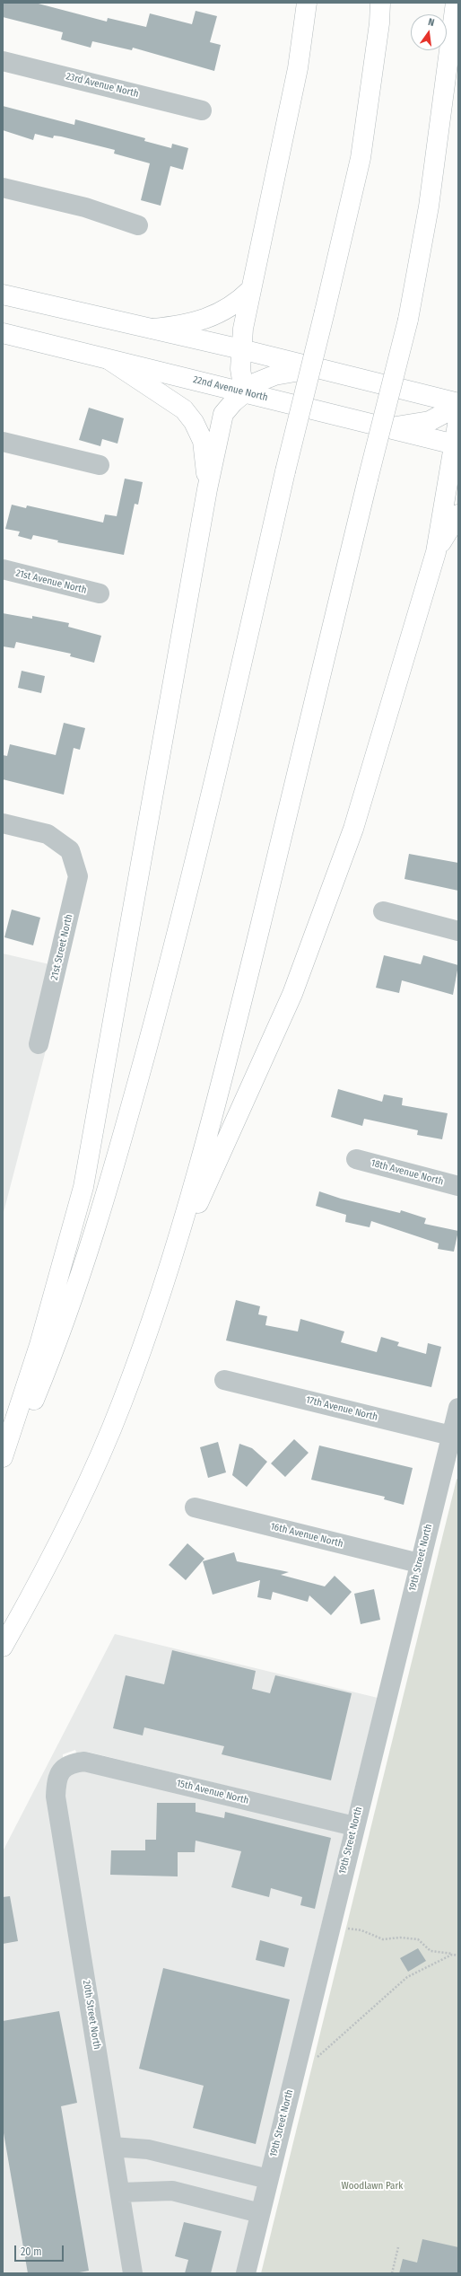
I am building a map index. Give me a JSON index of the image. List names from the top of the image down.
{
  "streets": {
    "main road": ["22nd Avenue North"],
    "street": [
      "23rd Avenue North",
      "21st Avenue North",
      "21st Street North",
      "18th Avenue North",
      "17th Avenue North",
      "16th Avenue North",
      "19th Street North",
      "15th Avenue North",
      "20th Street North"
    ]
  },
  "crossings": [
    ["17th Avenue North", "19th Street North"],
    ["16th Avenue North", "19th Street North"],
    ["19th Street North", "15th Avenue North"],
    ["15th Avenue North", "20th Street North"]
  ],
  "parks": ["Woodlawn Park"],
  "scale_bar": "20 m",
  "north": "top"
}
